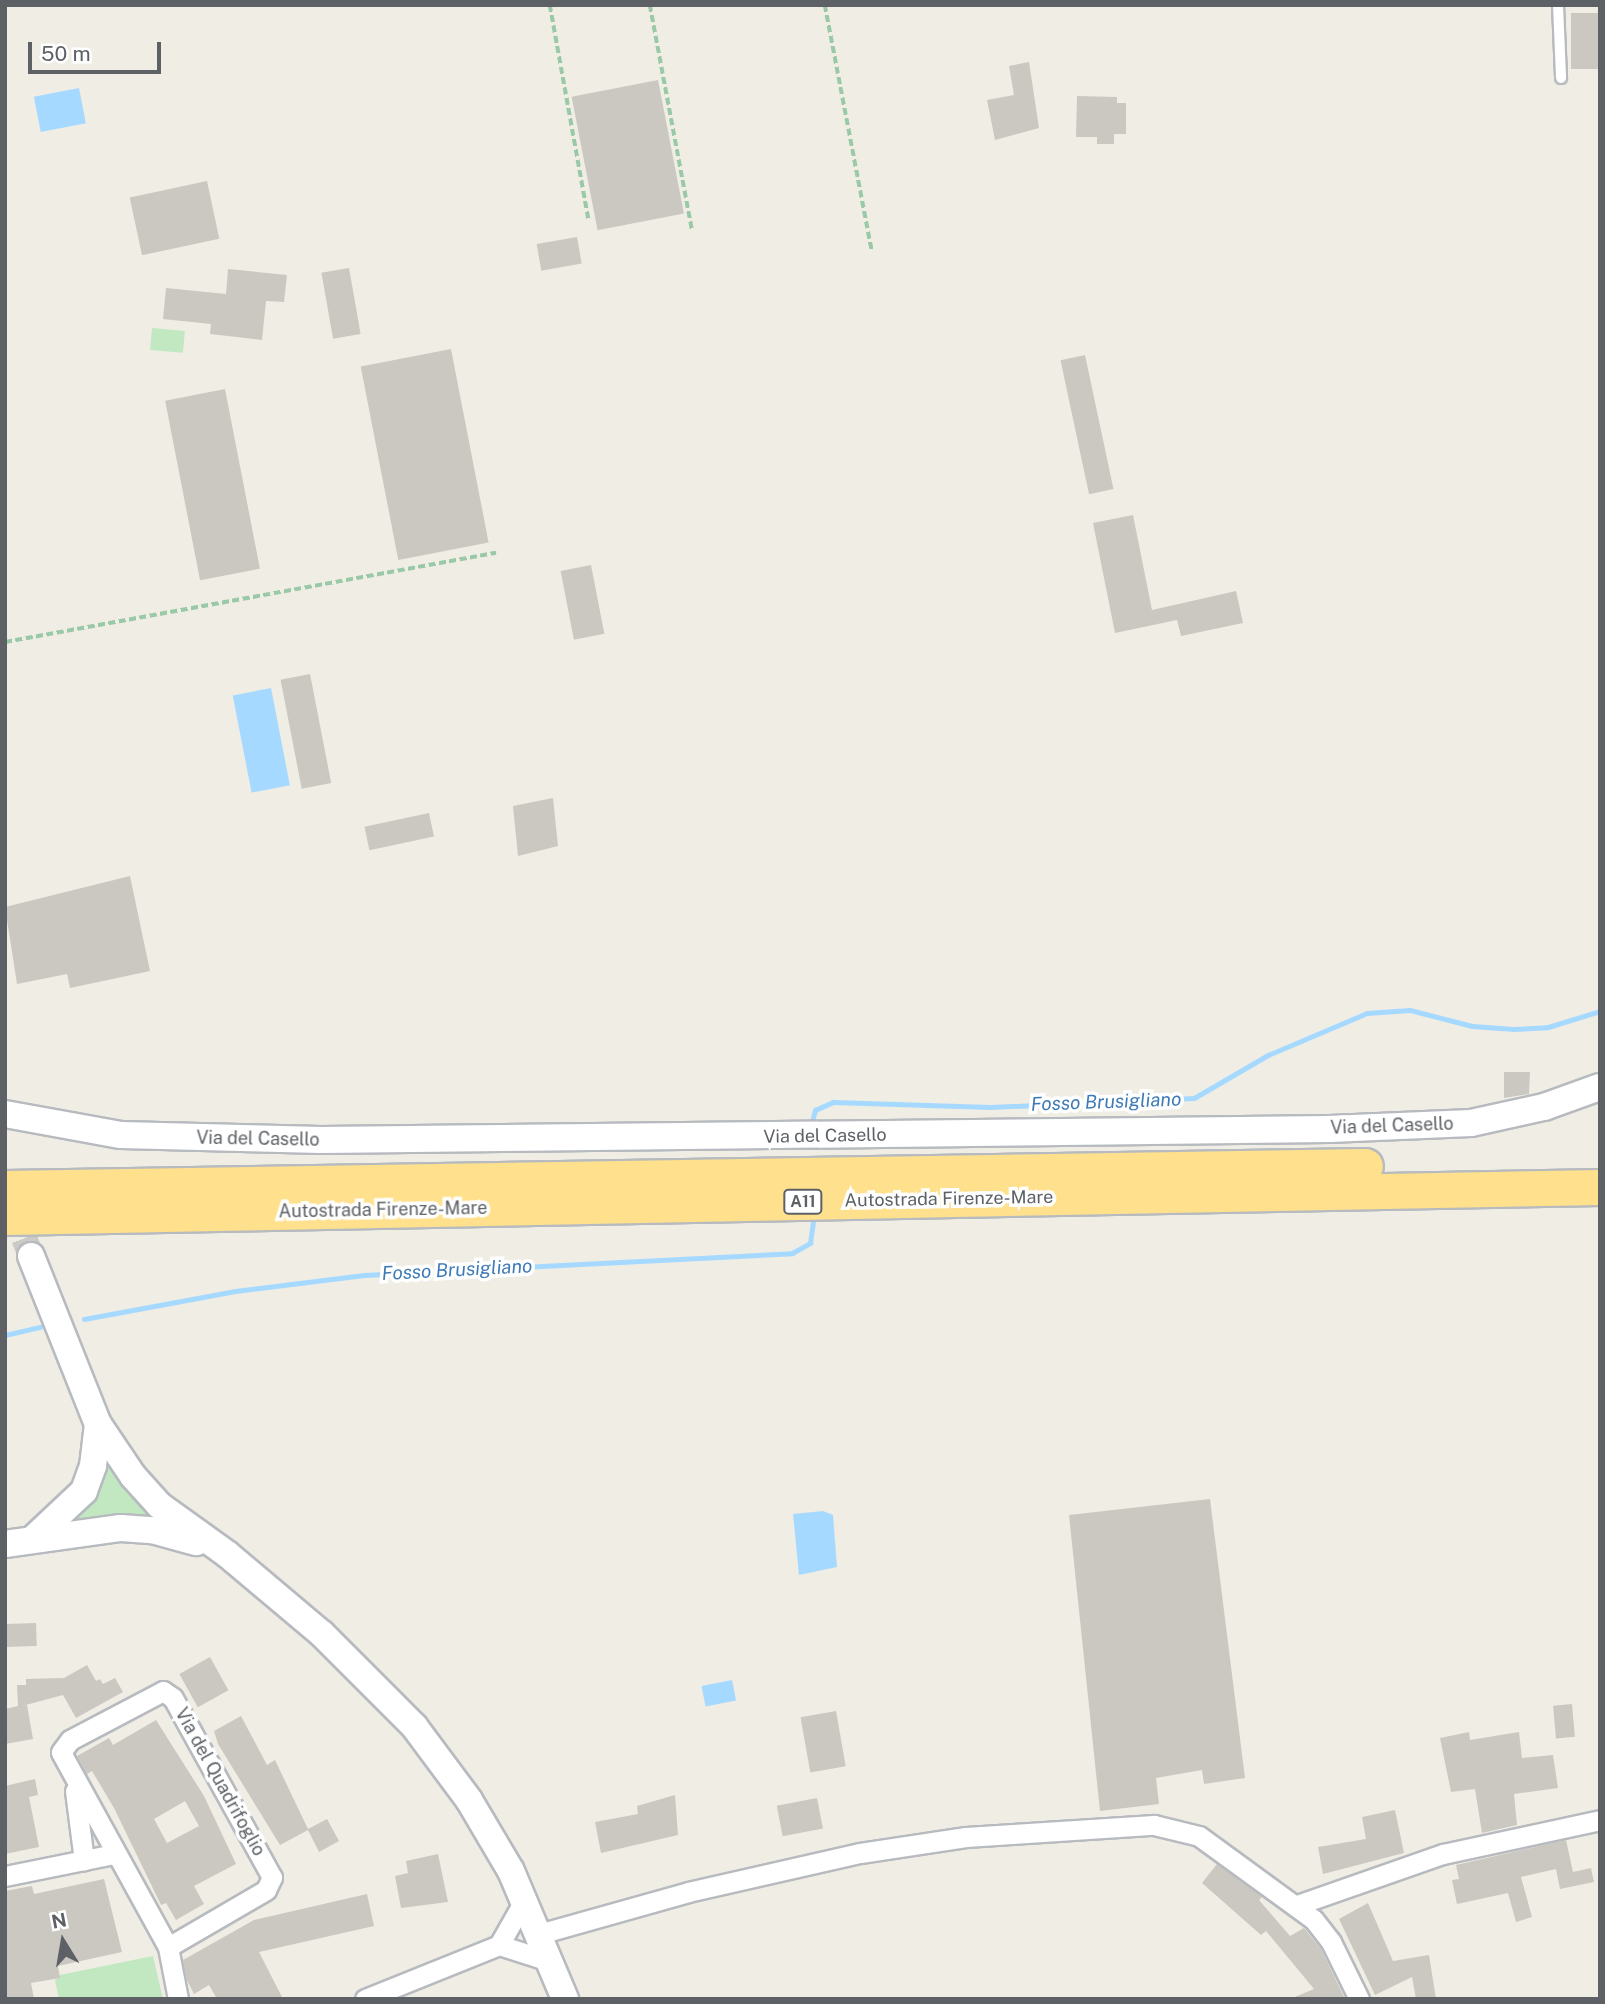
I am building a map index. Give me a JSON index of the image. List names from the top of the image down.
{
  "streets": {
    "highway": ["Autostrada Firenze-Mare", "A11"],
    "street": ["Via del Casello", "Via del Quadrifoglio"]
  },
  "water": ["Fosso Brusigliano"],
  "scale_bar": "50 m",
  "north": "top"
}
